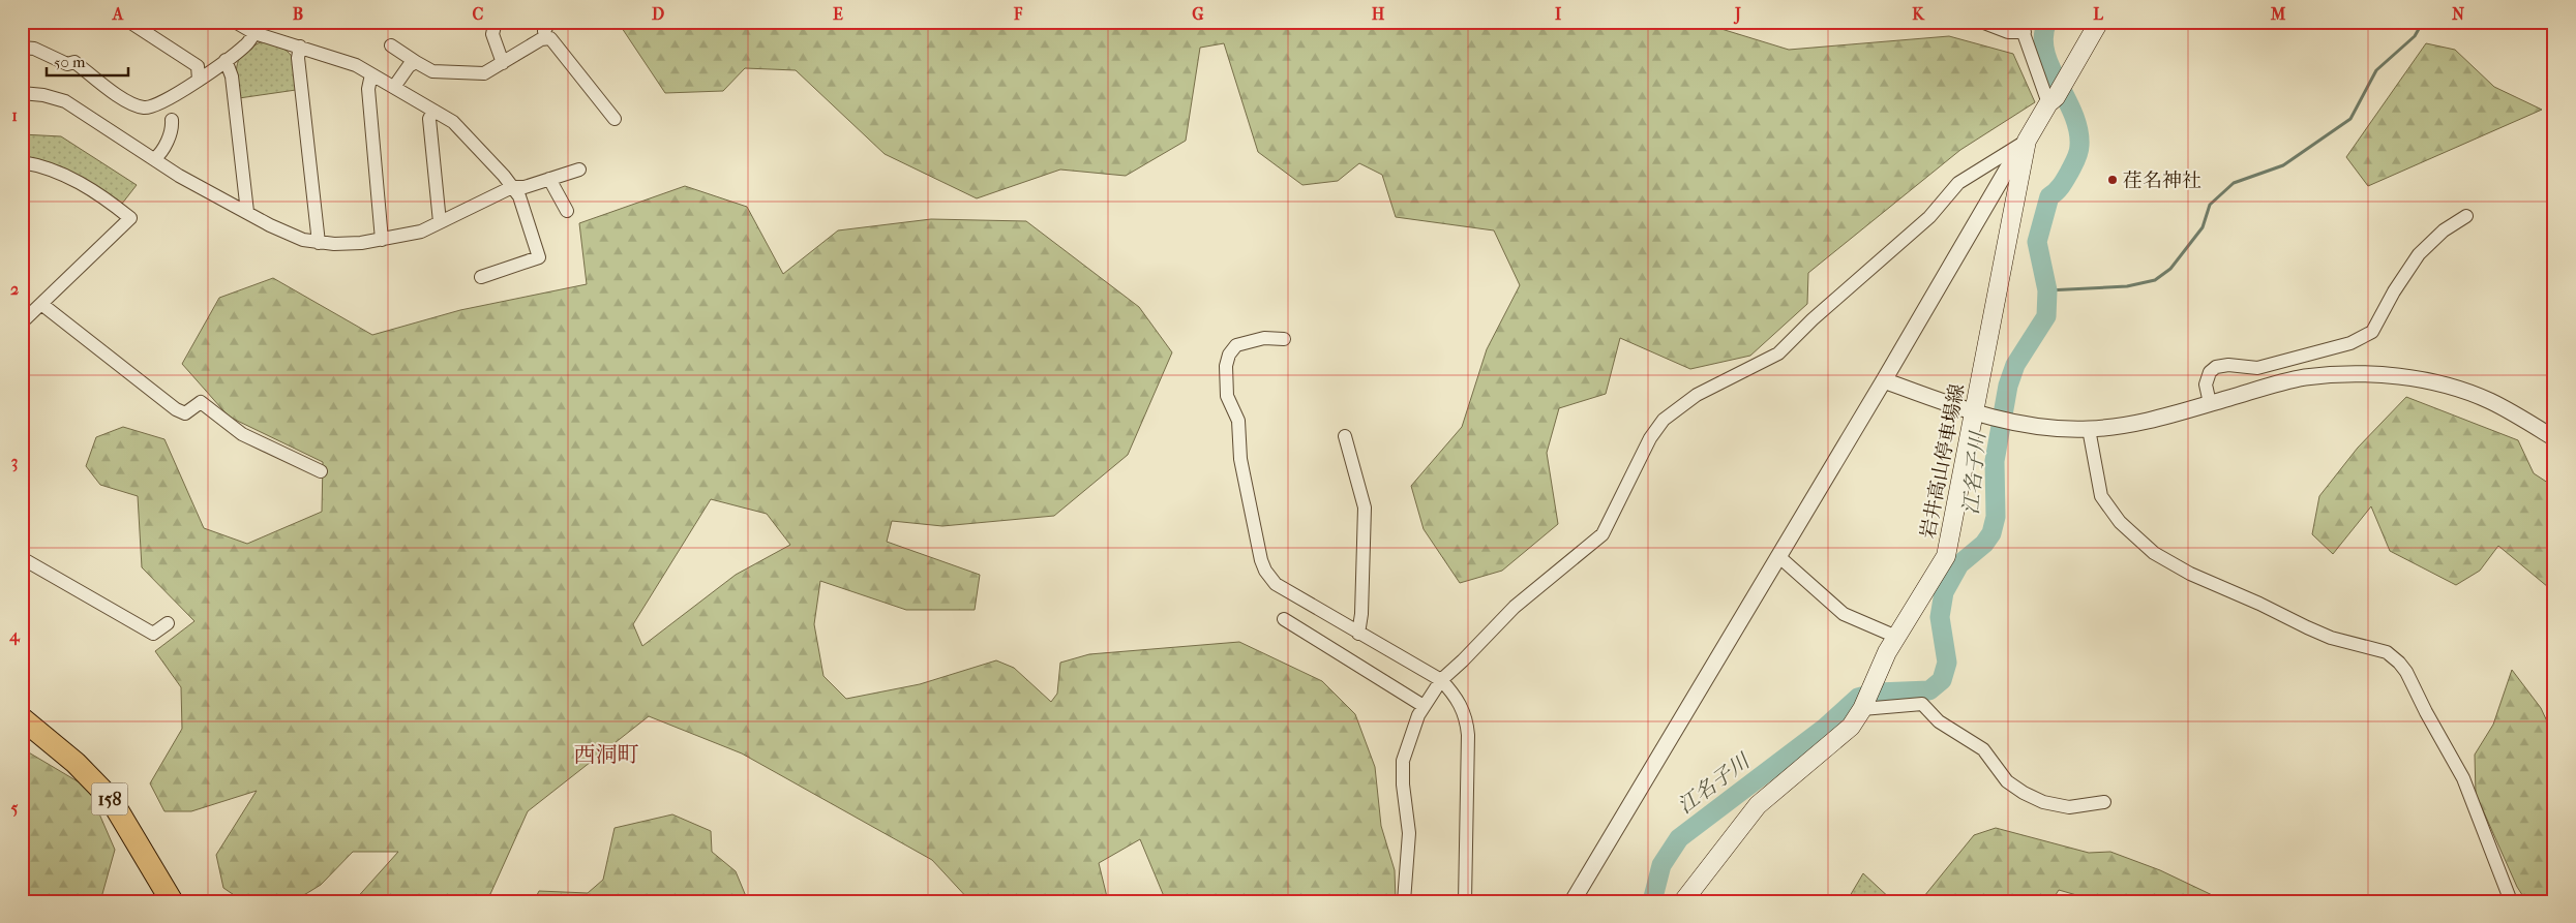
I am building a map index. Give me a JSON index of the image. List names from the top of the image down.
{
  "streets": {
    "highway": ["158"],
    "main road": ["岩井高山停車場線"]
  },
  "districts": ["西洞町"],
  "water": ["江名子川"],
  "places": ["荏名神社"],
  "scale_bar": "50 m",
  "grid": {
    "columns": [
      "A",
      "B",
      "C",
      "D",
      "E",
      "F",
      "G",
      "H",
      "I",
      "J",
      "K",
      "L",
      "M",
      "N"
    ],
    "rows": [
      "1",
      "2",
      "3",
      "4",
      "5"
    ]
  }
}
